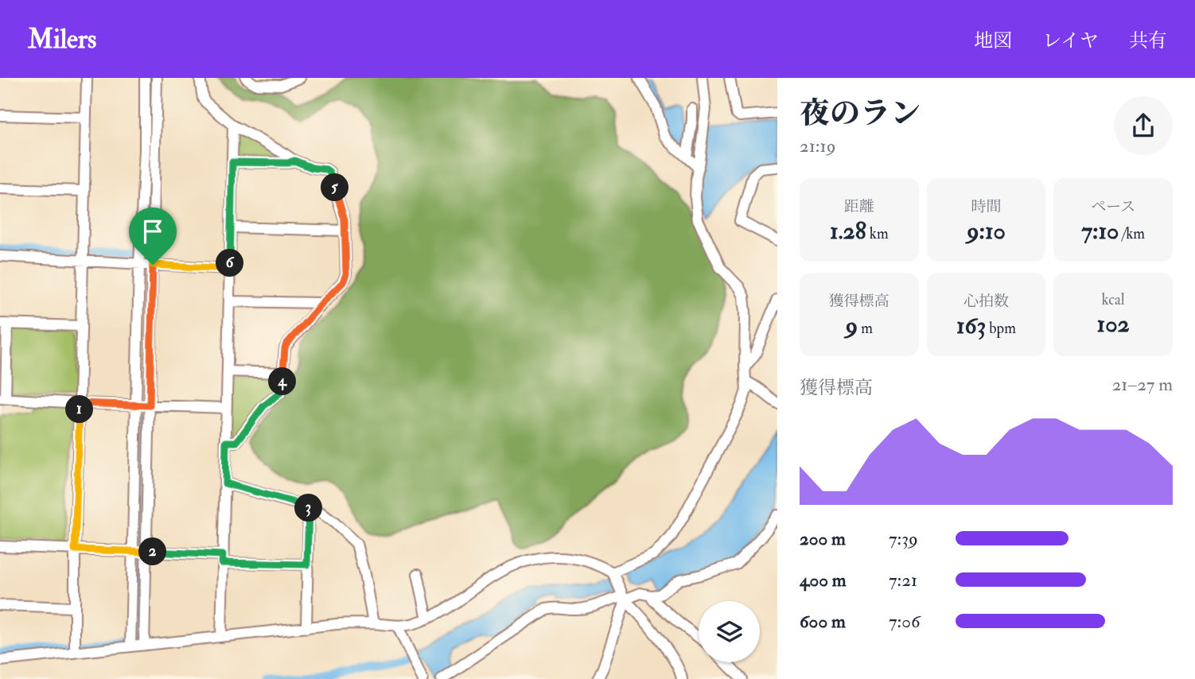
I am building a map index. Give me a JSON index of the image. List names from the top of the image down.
{
  "page": {
    "header": "Milers",
    "nav": ["地図", "レイヤ", "共有"],
    "heading": ["夜のラン", "21:19"],
    "stats": [
      ["距離", "1.28 km"],
      ["時間", "9:10"],
      ["ペース", "7:10 /km"],
      ["獲得標高", "9 m"],
      ["心拍数", "163 bpm"],
      ["kcal", "102"]
    ],
    "pins": [
      "5",
      "6",
      "4",
      "1",
      "3",
      "2"
    ],
    "chart": ["獲得標高", "21–27 m"],
    "list": [
      {
        "name": "200 m",
        "note": "7:39"
      },
      {
        "name": "400 m",
        "note": "7:21"
      },
      {
        "name": "600 m",
        "note": "7:06"
      }
    ]
  }
}
